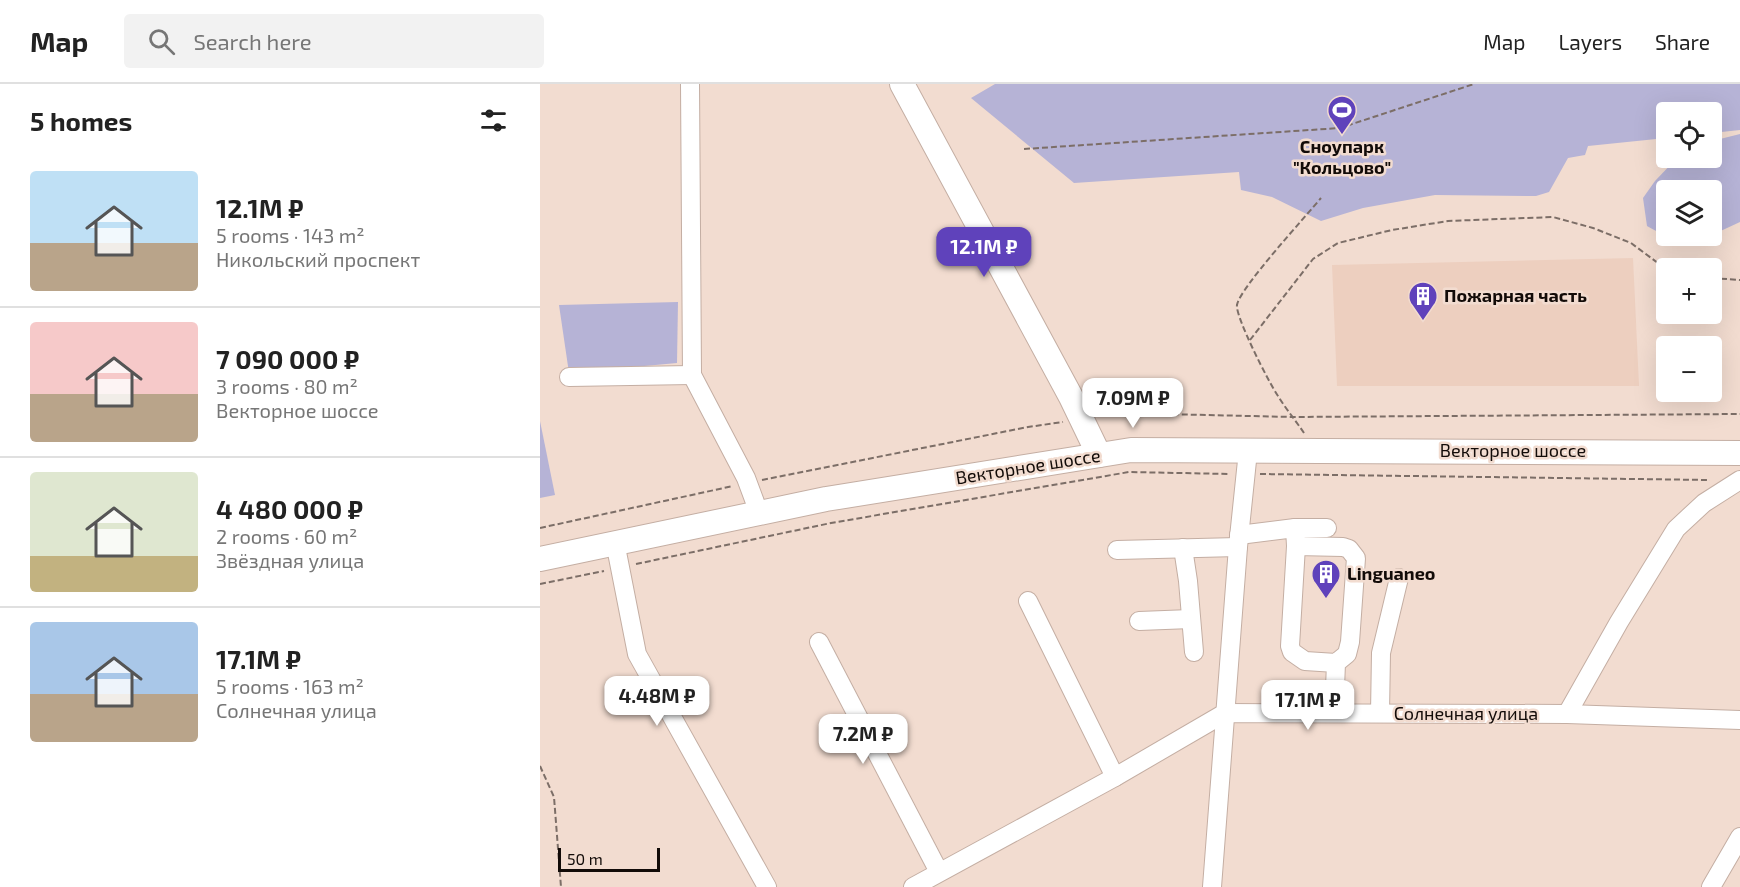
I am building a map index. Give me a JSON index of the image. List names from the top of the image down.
{
  "streets": {
    "main road": ["Векторное шоссе"],
    "street": ["Солнечная улица"]
  },
  "places": {
    "sports": ["Сноупарк \"Кольцово\""],
    "building": ["Пожарная часть", "Linguaneo"]
  },
  "scale_bar": "50 m",
  "page": {
    "header": "Map",
    "search": "Search here",
    "nav": ["Map", "Layers", "Share"],
    "heading": "5 homes",
    "map_buttons": ["+", "−"],
    "list": [
      {
        "name": "12.1M ₽",
        "note": "5 rooms · 143 m² · Никольский проспект"
      },
      {
        "name": "7 090 000 ₽",
        "note": "3 rooms · 80 m² · Векторное шоссе"
      },
      {
        "name": "4 480 000 ₽",
        "note": "2 rooms · 60 m² · Звёздная улица"
      },
      {
        "name": "17.1M ₽",
        "note": "5 rooms · 163 m² · Солнечная улица"
      }
    ],
    "price": [
      "12.1M ₽",
      "7.09M ₽",
      "4.48M ₽",
      "17.1M ₽",
      "7.2M ₽"
    ],
    "scale": "50 m"
  }
}
